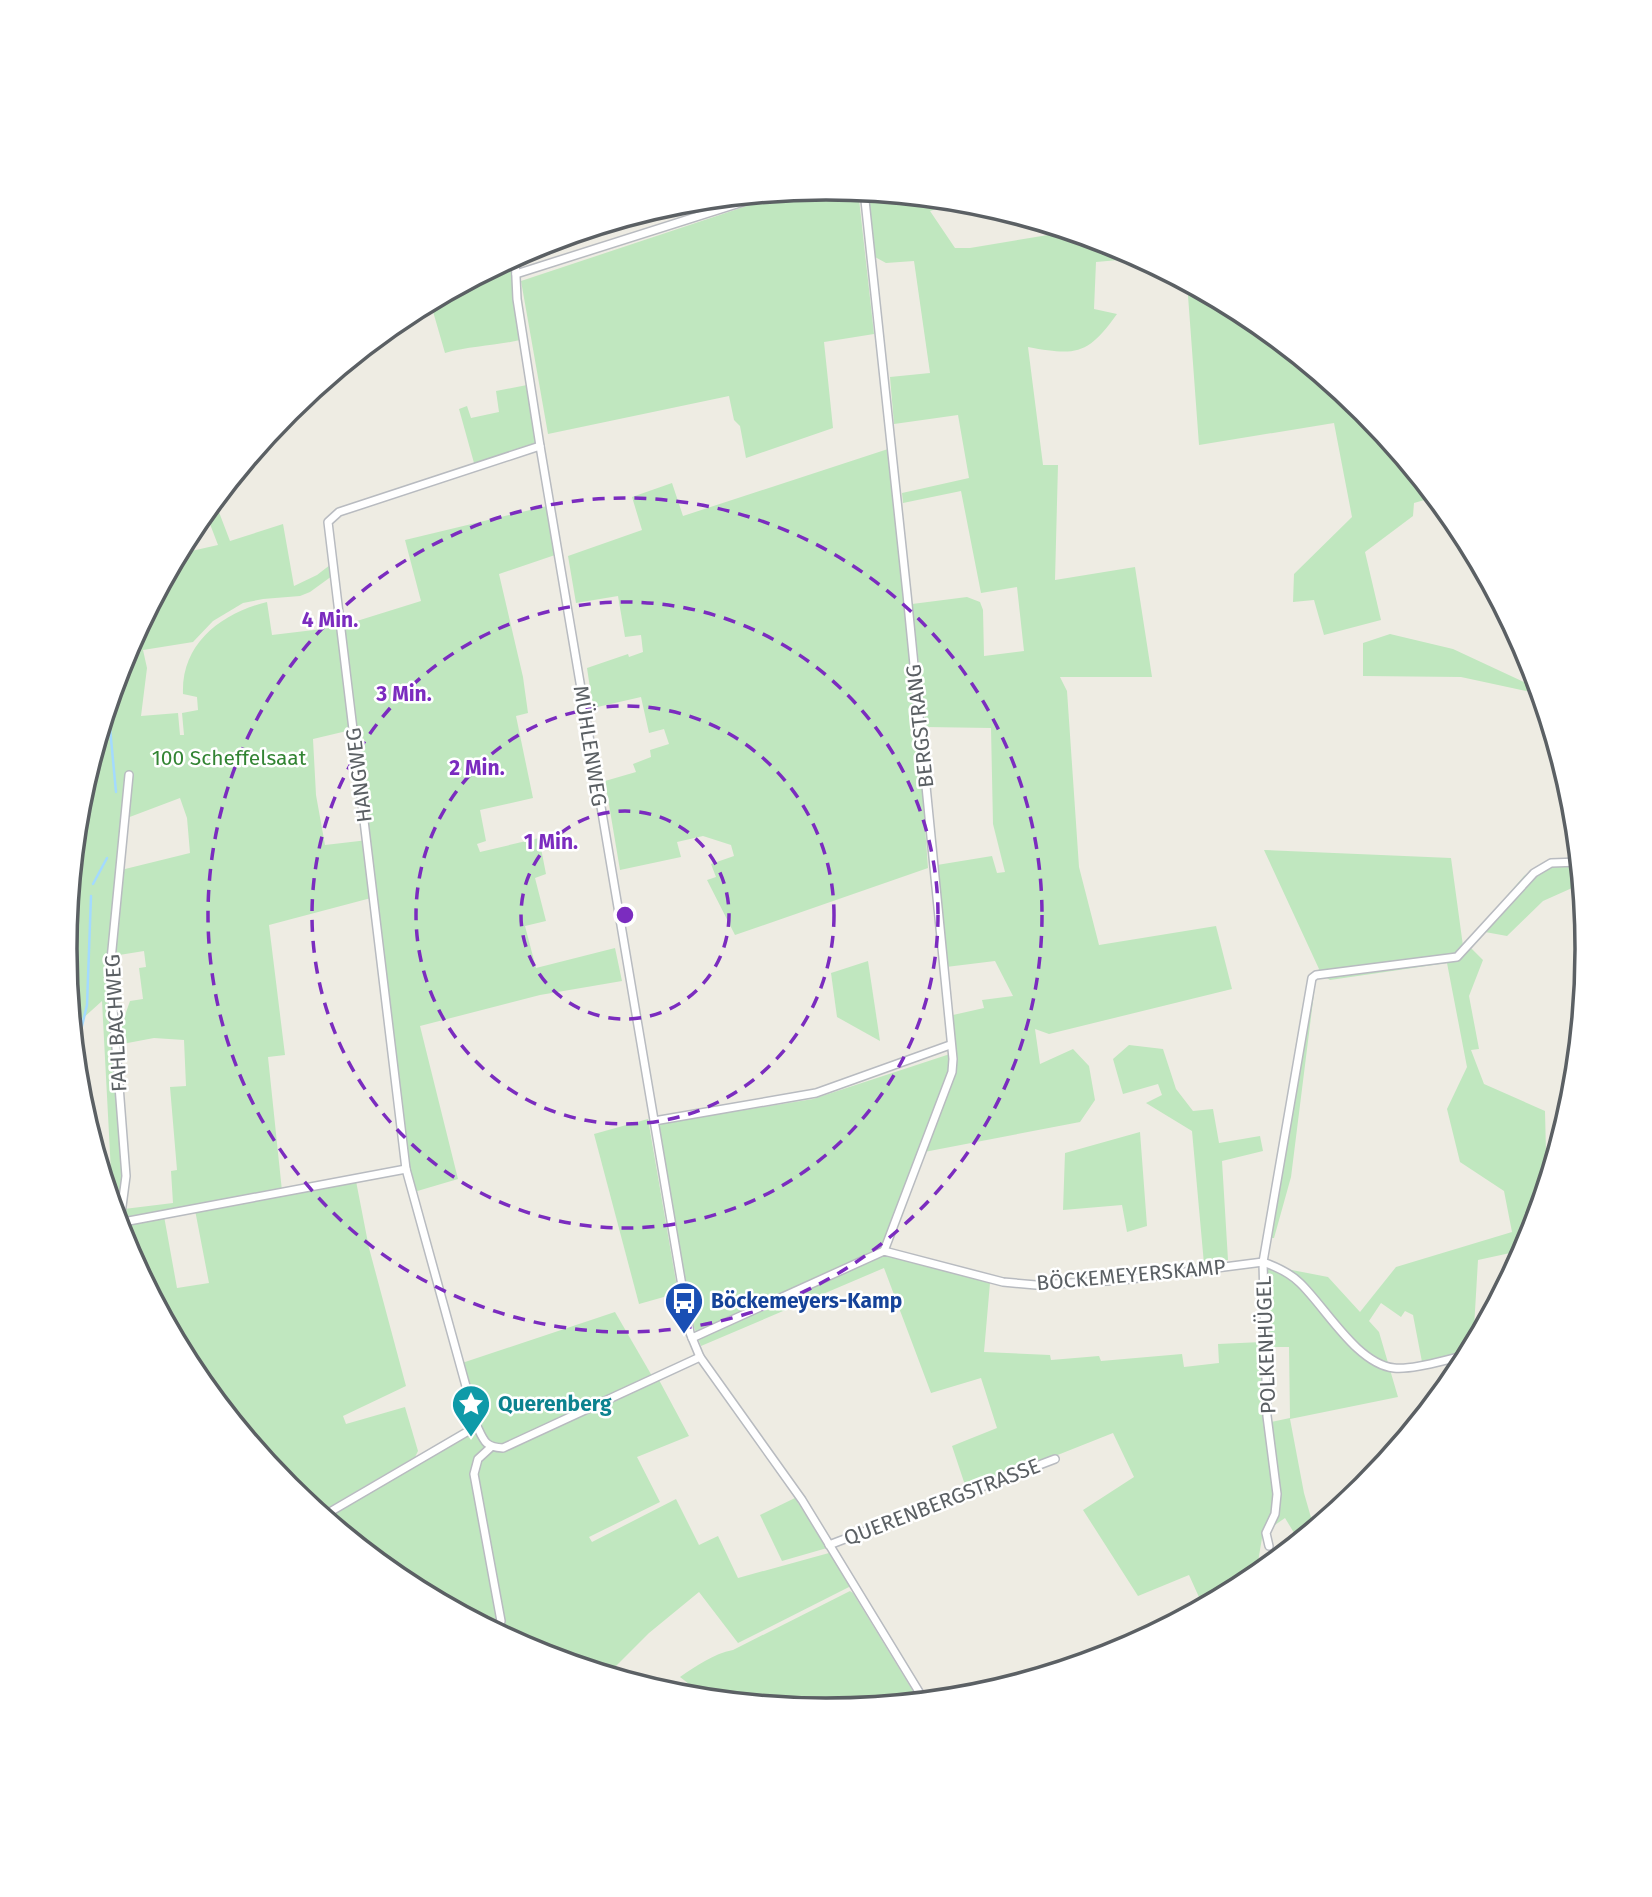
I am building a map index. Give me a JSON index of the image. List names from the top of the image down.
{
  "streets": {
    "street": [
      "BERGSTRANG",
      "MÜHLENWEG",
      "HANGWEG",
      "FAHLBACHWEG",
      "BÖCKEMEYERSKAMP",
      "POLKENHÜGEL",
      "QUERENBERGSTRASSE"
    ]
  },
  "crossings": [
    ["BERGSTRANG", "BÖCKEMEYERSKAMP"],
    ["MÜHLENWEG", "HANGWEG"],
    ["MÜHLENWEG", "QUERENBERGSTRASSE"],
    ["BÖCKEMEYERSKAMP", "POLKENHÜGEL"]
  ],
  "parks": ["100 Scheffelsaat"],
  "places": {
    "bus stop": ["Böckemeyers-Kamp"],
    "place": ["Querenberg"]
  },
  "rings": [
    "4 Min.",
    "3 Min.",
    "2 Min.",
    "1 Min."
  ]
}
